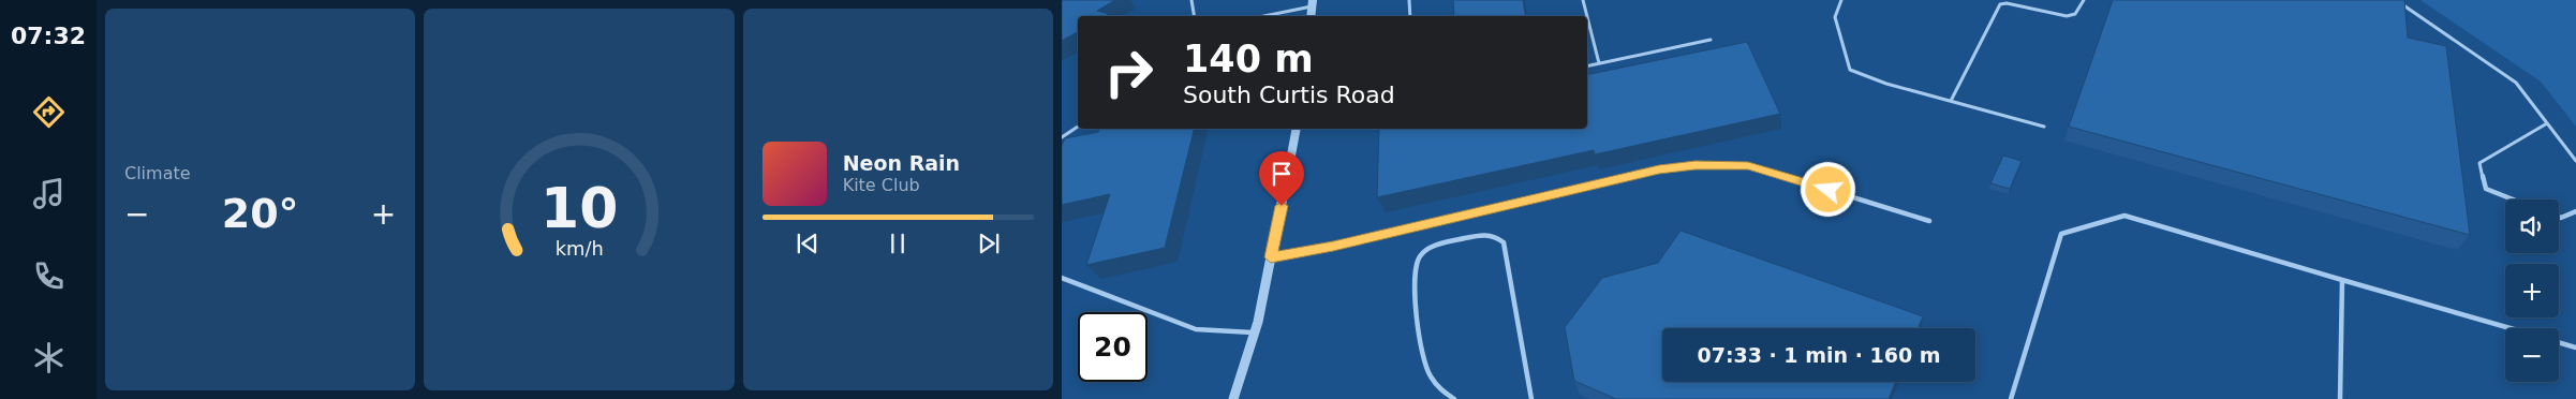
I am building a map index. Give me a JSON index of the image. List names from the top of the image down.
{
  "page": {
    "tabs": "07:32",
    "tile": "Climate",
    "turn": ["140 m", "South Curtis Road"],
    "song": ["Neon Rain", "Kite Club"],
    "heat": ["−", "20°", "+"],
    "map_buttons": ["+", "−"],
    "limit": "20",
    "trip": "07:33 · 1 min · 160 m",
    "gauge": ["10", "km/h"]
  }
}
